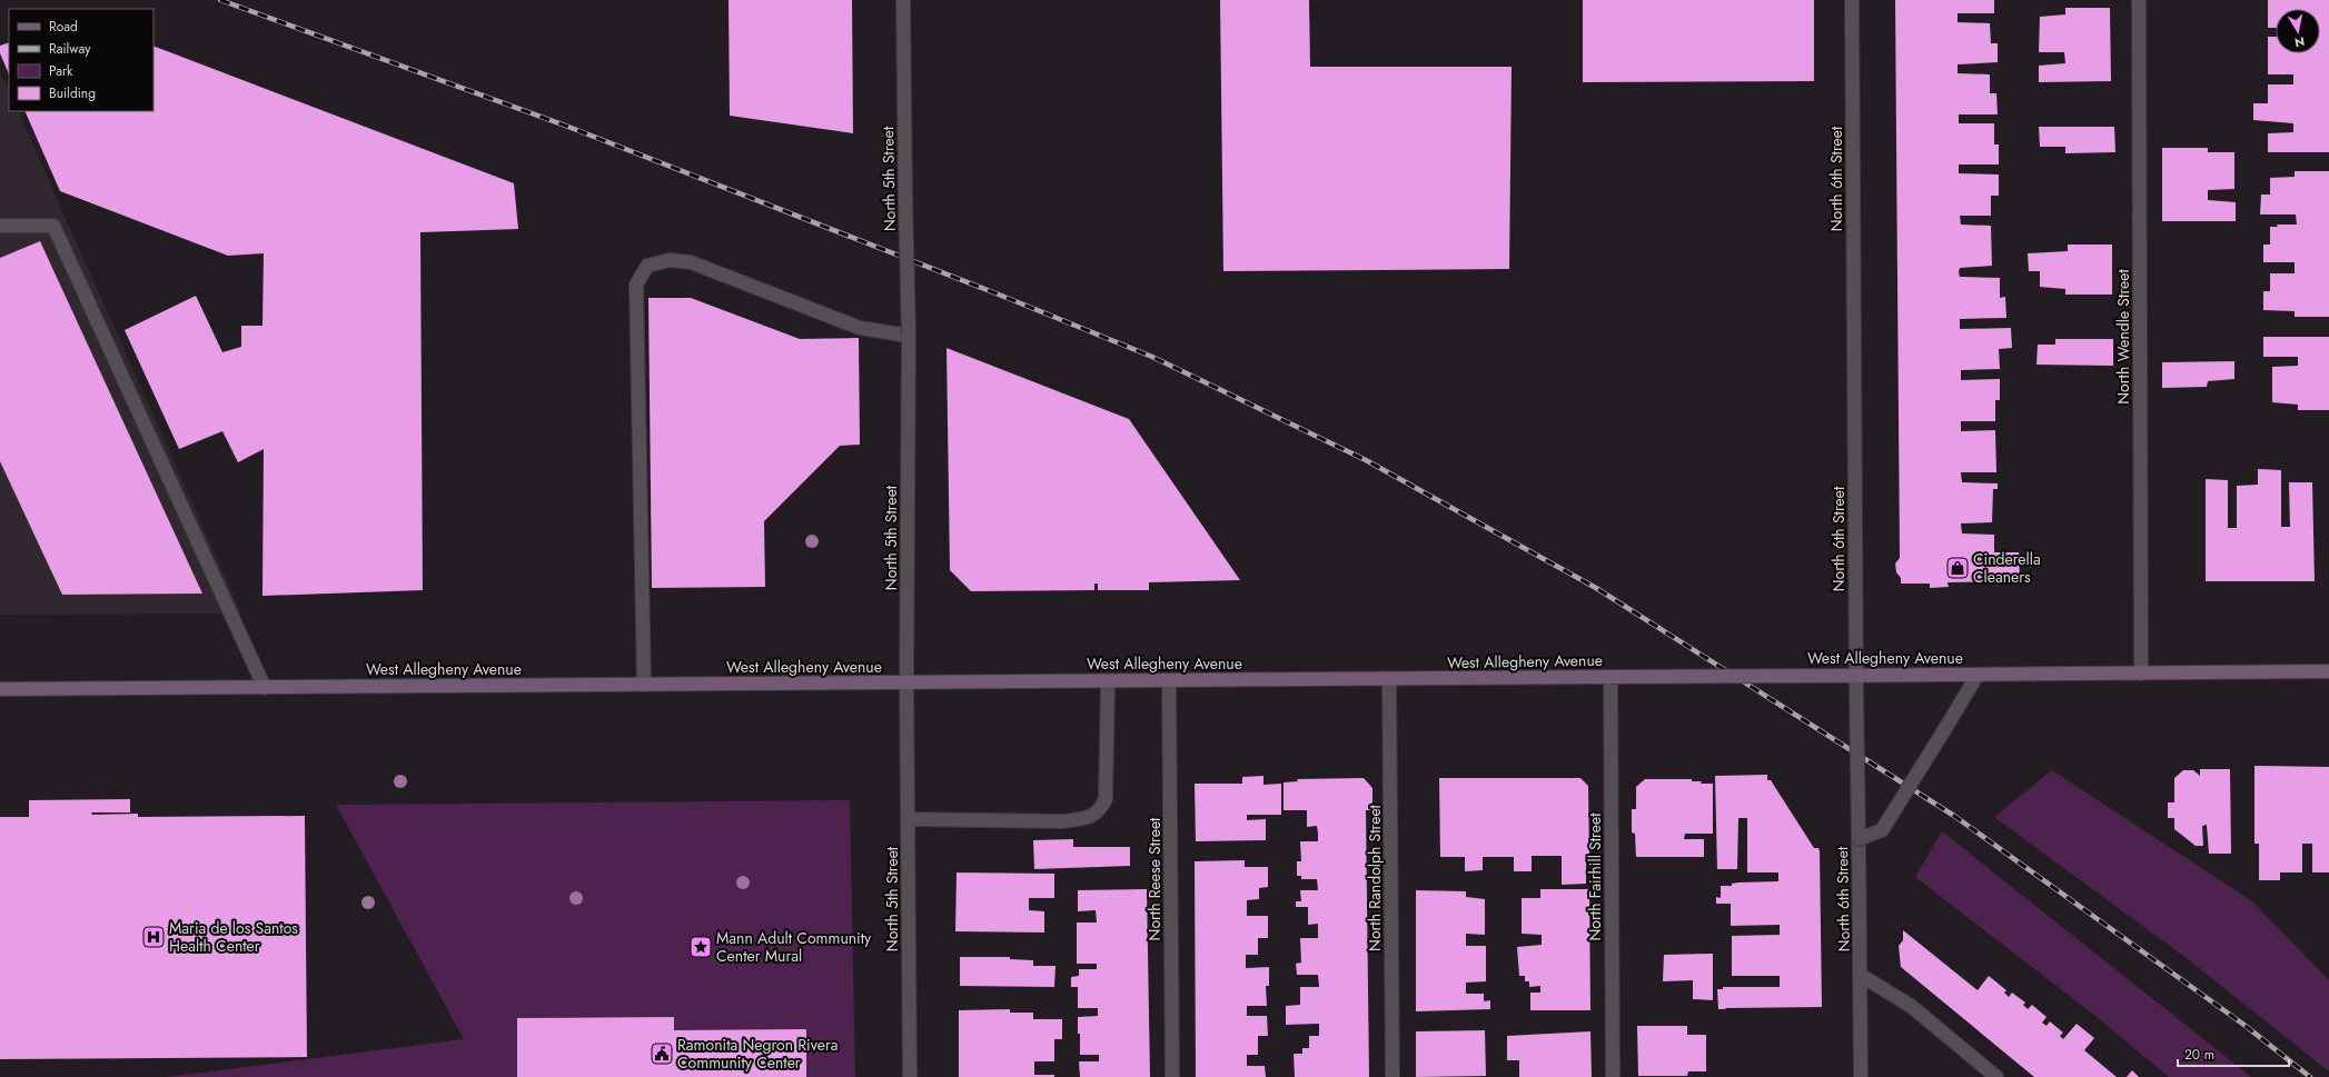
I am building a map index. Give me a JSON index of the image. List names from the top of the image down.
{
  "streets": {
    "main road": ["West Allegheny Avenue"],
    "street": [
      "North 5th Street",
      "North 6th Street",
      "North Wendle Street",
      "North Fairhill Street",
      "North Randolph Street",
      "North Reese Street"
    ]
  },
  "crossings": [
    ["North 5th Street", "West Allegheny Avenue"],
    ["North 6th Street", "West Allegheny Avenue"],
    ["North Wendle Street", "West Allegheny Avenue"],
    ["West Allegheny Avenue", "North Fairhill Street"],
    ["West Allegheny Avenue", "North Randolph Street"],
    ["West Allegheny Avenue", "North Reese Street"]
  ],
  "places": {
    "shop": ["Cinderella Cleaners"],
    "hospital": ["Maria de los Santos Health Center"],
    "place": ["Mann Adult Community Center Mural"],
    "public building": ["Ramonita Negron Rivera Community Center"]
  },
  "legend": [
    "Road",
    "Railway",
    "Park",
    "Building"
  ],
  "scale_bar": "20 m",
  "north": "bottom"
}
